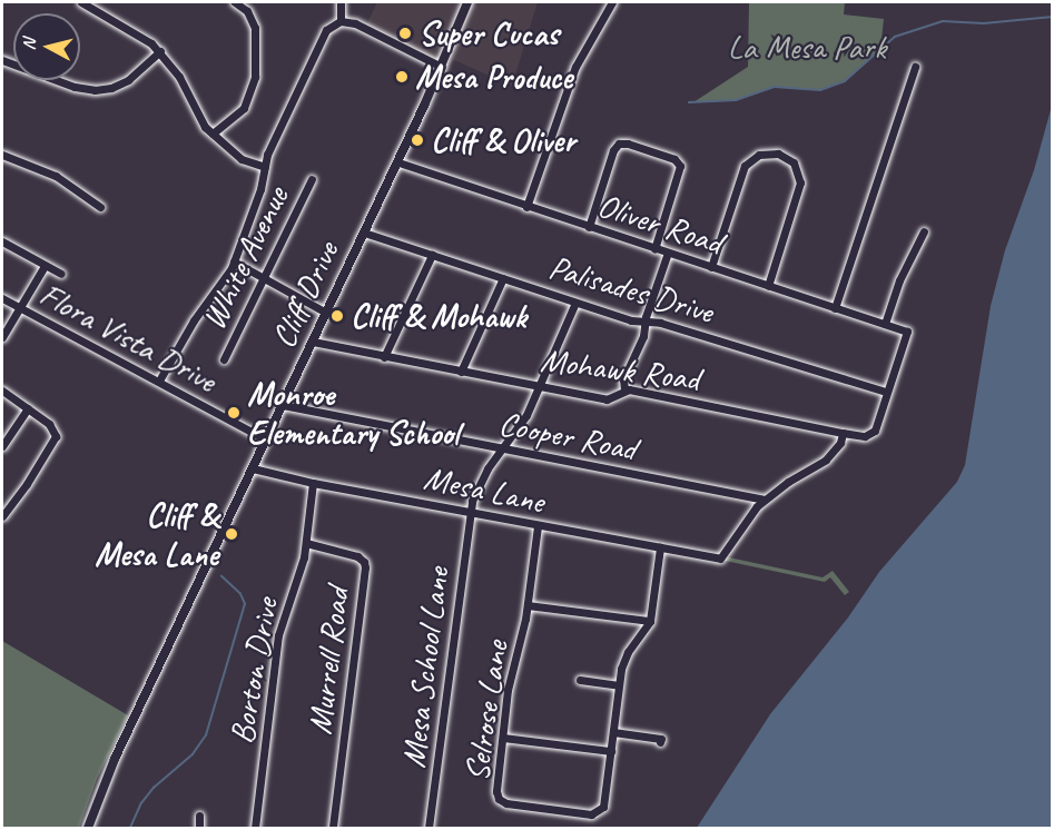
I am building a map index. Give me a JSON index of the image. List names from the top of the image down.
{
  "streets": {
    "main road": ["Cliff Drive"],
    "street": [
      "Oliver Road",
      "White Avenue",
      "Palisades Drive",
      "Flora Vista Drive",
      "Mohawk Road",
      "Cooper Road",
      "Mesa Lane",
      "Murrell Road",
      "Mesa School Lane",
      "Borton Drive",
      "Selrose Lane"
    ]
  },
  "crossings": [
    ["Oliver Road", "Palisades Drive"],
    ["Oliver Road", "Cliff Drive"],
    ["Oliver Road", "Mohawk Road"],
    ["Palisades Drive", "Cliff Drive"],
    ["Palisades Drive", "Mohawk Road"],
    ["Palisades Drive", "Mesa School Lane"],
    ["Cliff Drive", "Flora Vista Drive"],
    ["Cliff Drive", "Mohawk Road"],
    ["Cliff Drive", "Cooper Road"],
    ["Cliff Drive", "Mesa Lane"],
    ["Mohawk Road", "Mesa School Lane"],
    ["Cooper Road", "Mesa Lane"],
    ["Cooper Road", "Mesa School Lane"],
    ["Mesa Lane", "Mesa School Lane"],
    ["Mesa Lane", "Borton Drive"],
    ["Mesa Lane", "Selrose Lane"],
    ["Murrell Road", "Borton Drive"]
  ],
  "parks": ["La Mesa Park"],
  "places": [
    "Super Cucas",
    "Mesa Produce",
    "Cliff & Oliver",
    "Cliff & Mohawk",
    "Monroe Elementary School",
    "Cliff & Mesa Lane"
  ],
  "north": "left"
}
